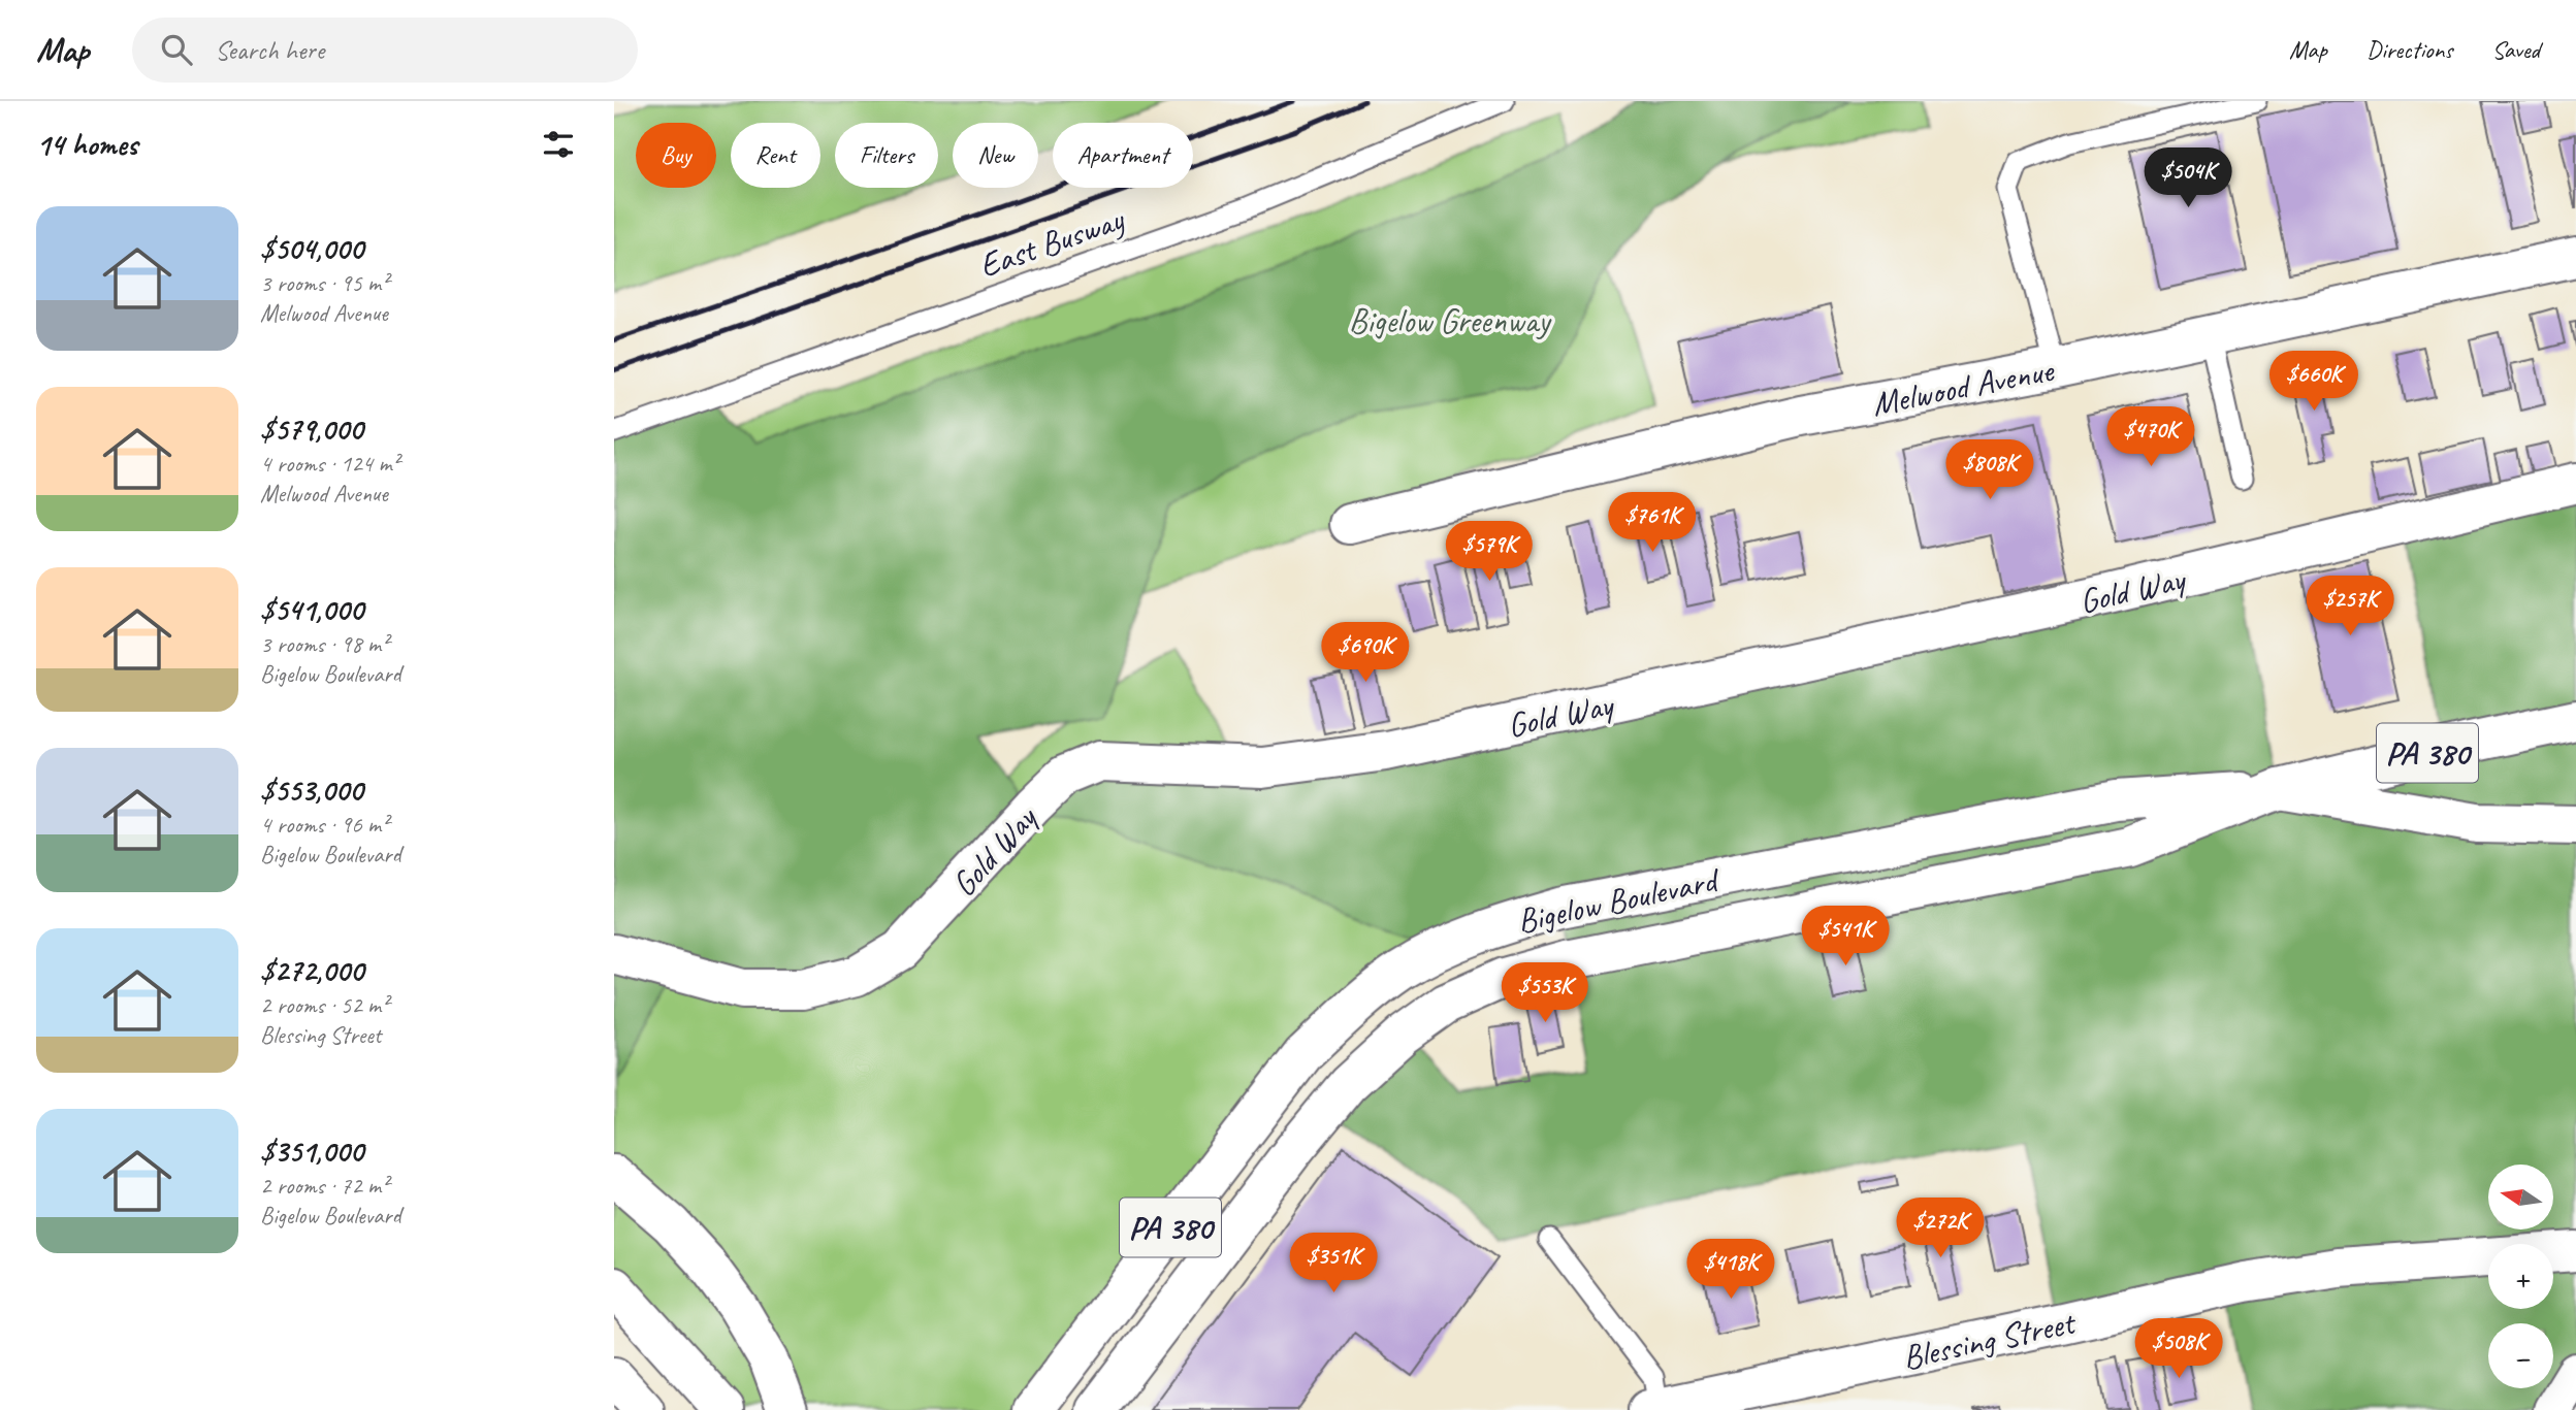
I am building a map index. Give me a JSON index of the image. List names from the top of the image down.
{
  "streets": {
    "street": [
      "Melwood Avenue",
      "Gold Way",
      "PA 380",
      "Bigelow Boulevard",
      "Blessing Street"
    ],
    "lane": ["East Busway"]
  },
  "crossings": [
    ["PA 380", "Bigelow Boulevard"]
  ],
  "parks": ["Bigelow Greenway"],
  "north": "left",
  "page": {
    "header": "Map",
    "search": "Search here",
    "nav": ["Map", "Directions", "Saved"],
    "heading": "14 homes",
    "chip": [
      "Buy",
      "Rent",
      "Filters",
      "New",
      "Apartment"
    ],
    "price": [
      "$504K",
      "$660K",
      "$470K",
      "$808K",
      "$761K",
      "$579K",
      "$257K",
      "$690K",
      "$541K",
      "$553K",
      "$272K",
      "$351K",
      "$418K",
      "$508K"
    ],
    "list": [
      {
        "name": "$504,000",
        "note": "3 rooms · 95 m² · Melwood Avenue"
      },
      {
        "name": "$579,000",
        "note": "4 rooms · 124 m² · Melwood Avenue"
      },
      {
        "name": "$541,000",
        "note": "3 rooms · 98 m² · Bigelow Boulevard"
      },
      {
        "name": "$553,000",
        "note": "4 rooms · 96 m² · Bigelow Boulevard"
      },
      {
        "name": "$272,000",
        "note": "2 rooms · 52 m² · Blessing Street"
      },
      {
        "name": "$351,000",
        "note": "2 rooms · 72 m² · Bigelow Boulevard"
      }
    ],
    "map_buttons": ["+", "−"]
  }
}
